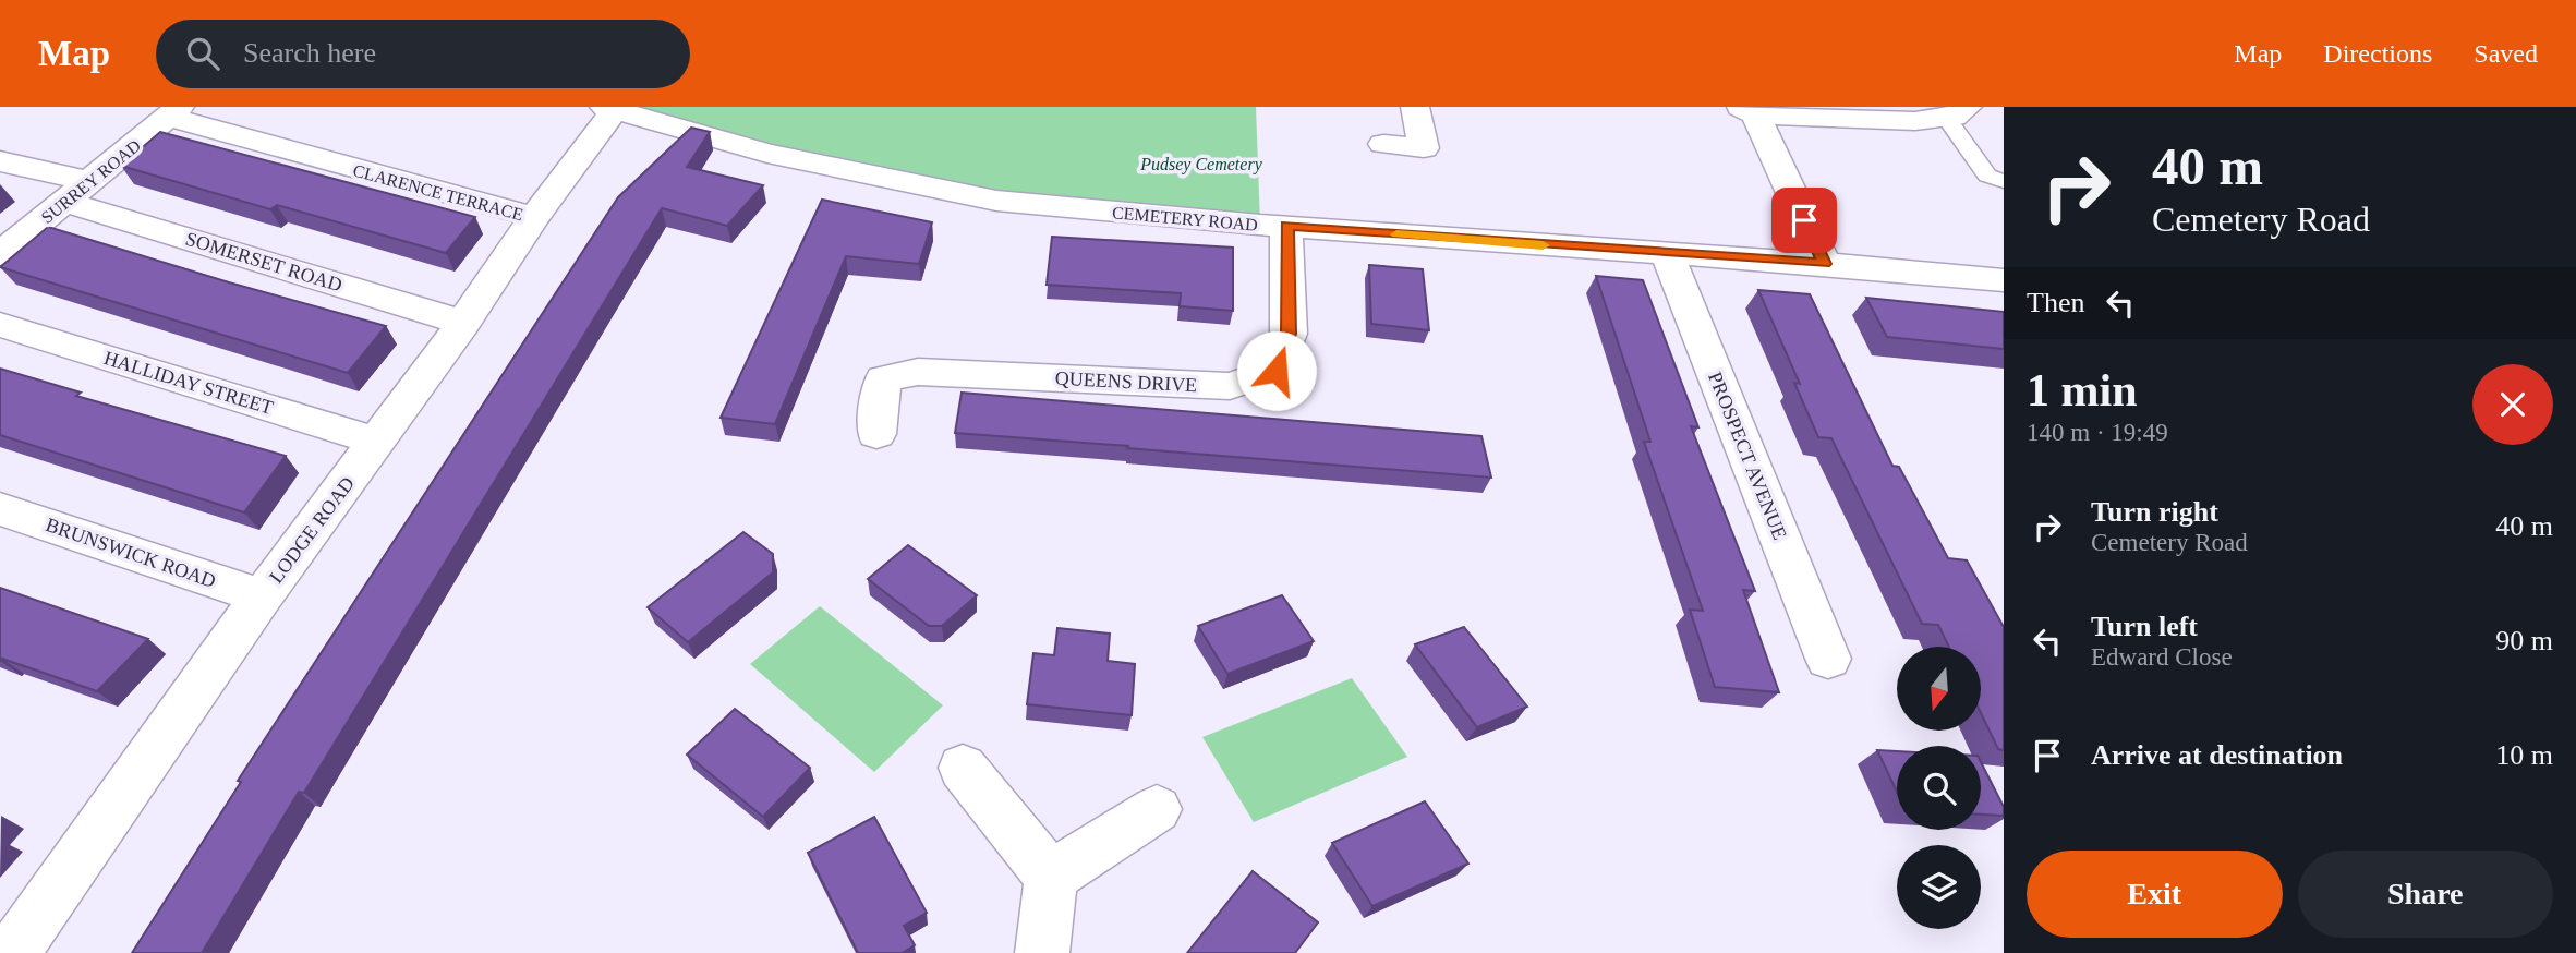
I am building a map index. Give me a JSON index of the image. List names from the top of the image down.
{
  "streets": {
    "street": [
      "SURREY ROAD",
      "CLARENCE TERRACE",
      "CEMETERY ROAD",
      "SOMERSET ROAD",
      "QUEENS DRIVE",
      "HALLIDAY STREET",
      "PROSPECT AVENUE",
      "LODGE ROAD",
      "BRUNSWICK ROAD"
    ]
  },
  "crossings": [
    ["SURREY ROAD", "CLARENCE TERRACE"],
    ["SURREY ROAD", "SOMERSET ROAD"],
    ["CLARENCE TERRACE", "LODGE ROAD"],
    ["CEMETERY ROAD", "QUEENS DRIVE"],
    ["CEMETERY ROAD", "PROSPECT AVENUE"],
    ["CEMETERY ROAD", "LODGE ROAD"],
    ["SOMERSET ROAD", "LODGE ROAD"],
    ["HALLIDAY STREET", "LODGE ROAD"],
    ["LODGE ROAD", "BRUNSWICK ROAD"]
  ],
  "parks": ["Pudsey Cemetery"],
  "north": "bottom",
  "page": {
    "header": "Map",
    "search": "Search here",
    "nav": ["Map", "Directions", "Saved"],
    "turn": ["40 m", "Cemetery Road"],
    "then": "Then",
    "heading": ["1 min", "140 m · 19:49"],
    "list": [
      {
        "name": "Turn right",
        "note": "Cemetery Road",
        "value": "40 m"
      },
      {
        "name": "Turn left",
        "note": "Edward Close",
        "value": "90 m"
      },
      {
        "name": "Arrive at destination",
        "value": "10 m"
      }
    ],
    "buttons": ["Exit", "Share"]
  }
}
